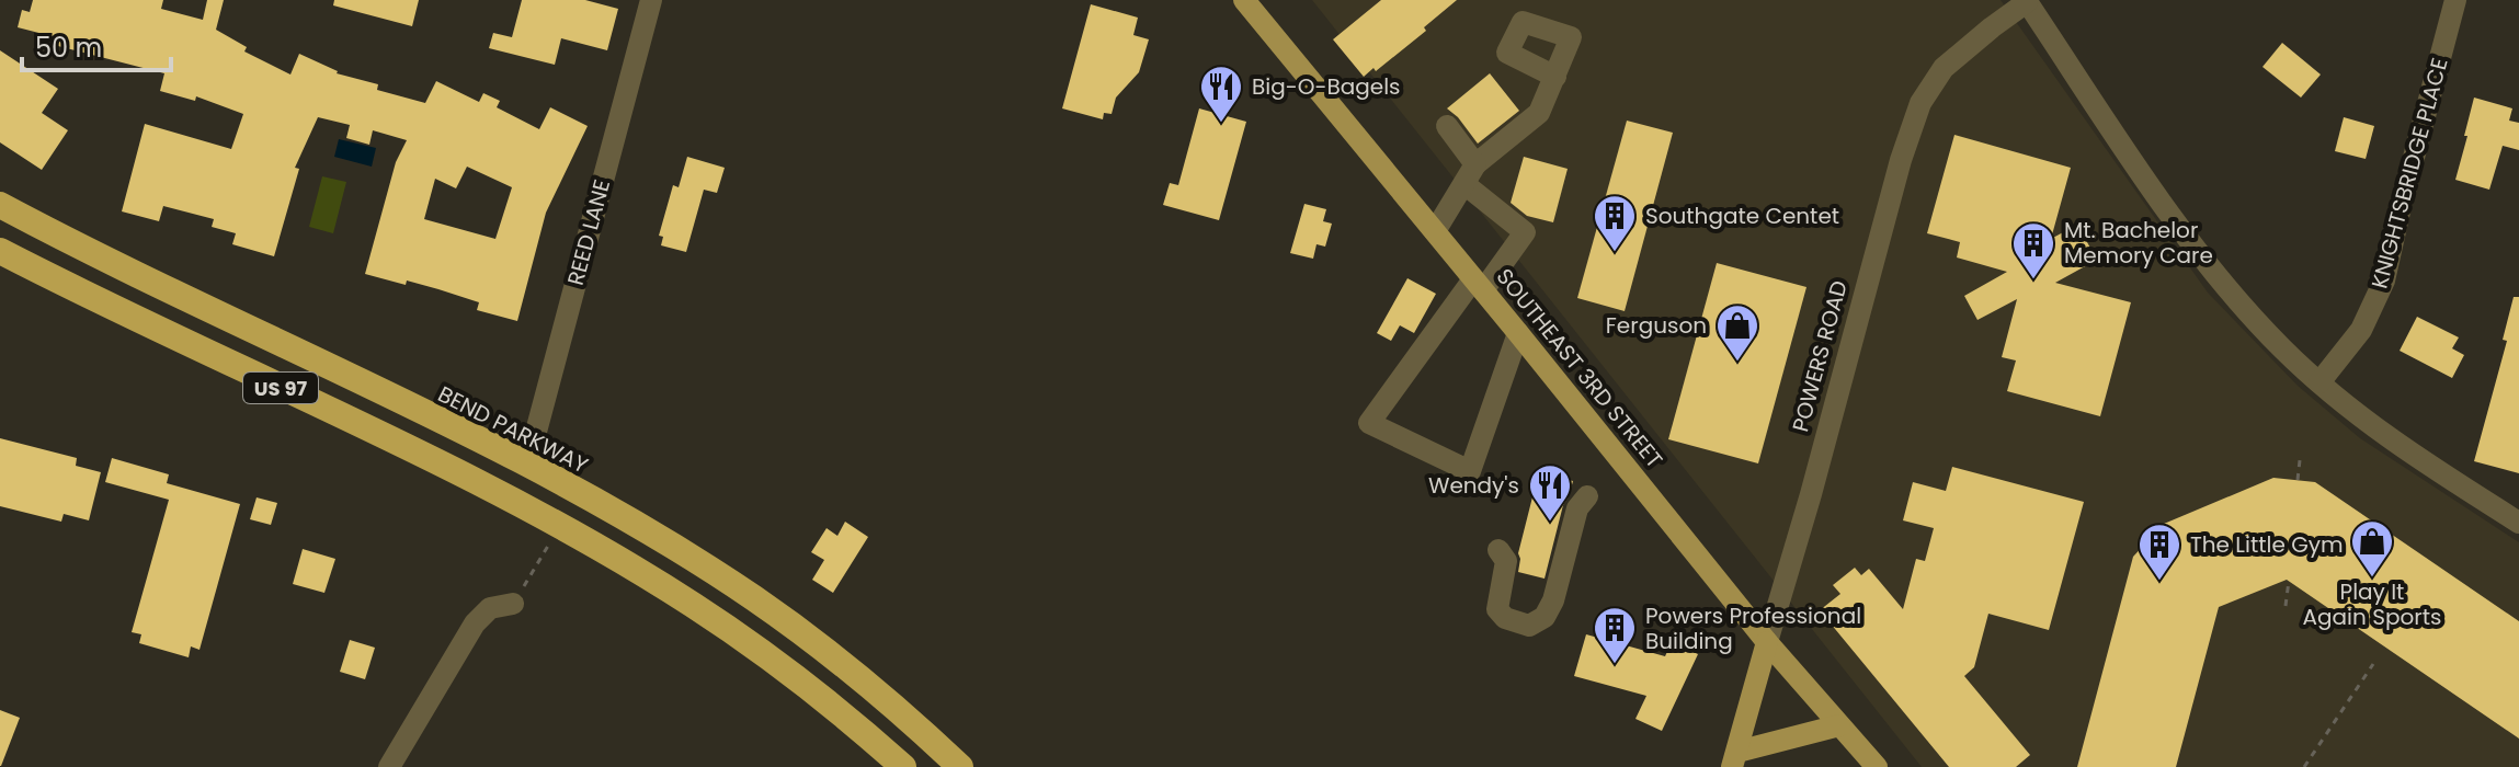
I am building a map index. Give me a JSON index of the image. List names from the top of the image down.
{
  "streets": {
    "highway": ["US 97", "BEND PARKWAY"],
    "main road": ["POWERS ROAD", "SOUTHEAST 3RD STREET"],
    "street": ["KNIGHTSBRIDGE PLACE", "REED LANE"]
  },
  "crossings": [
    ["REED LANE", "BEND PARKWAY"],
    ["POWERS ROAD", "SOUTHEAST 3RD STREET"]
  ],
  "places": {
    "restaurant": ["Big-O-Bagels", "Wendy's"],
    "building": [
      "Southgate Centet",
      "Mt. Bachelor Memory Care",
      "The Little Gym",
      "Powers Professional Building"
    ],
    "shop": ["Ferguson", "Play It Again Sports"]
  },
  "scale_bar": "50 m"
}
